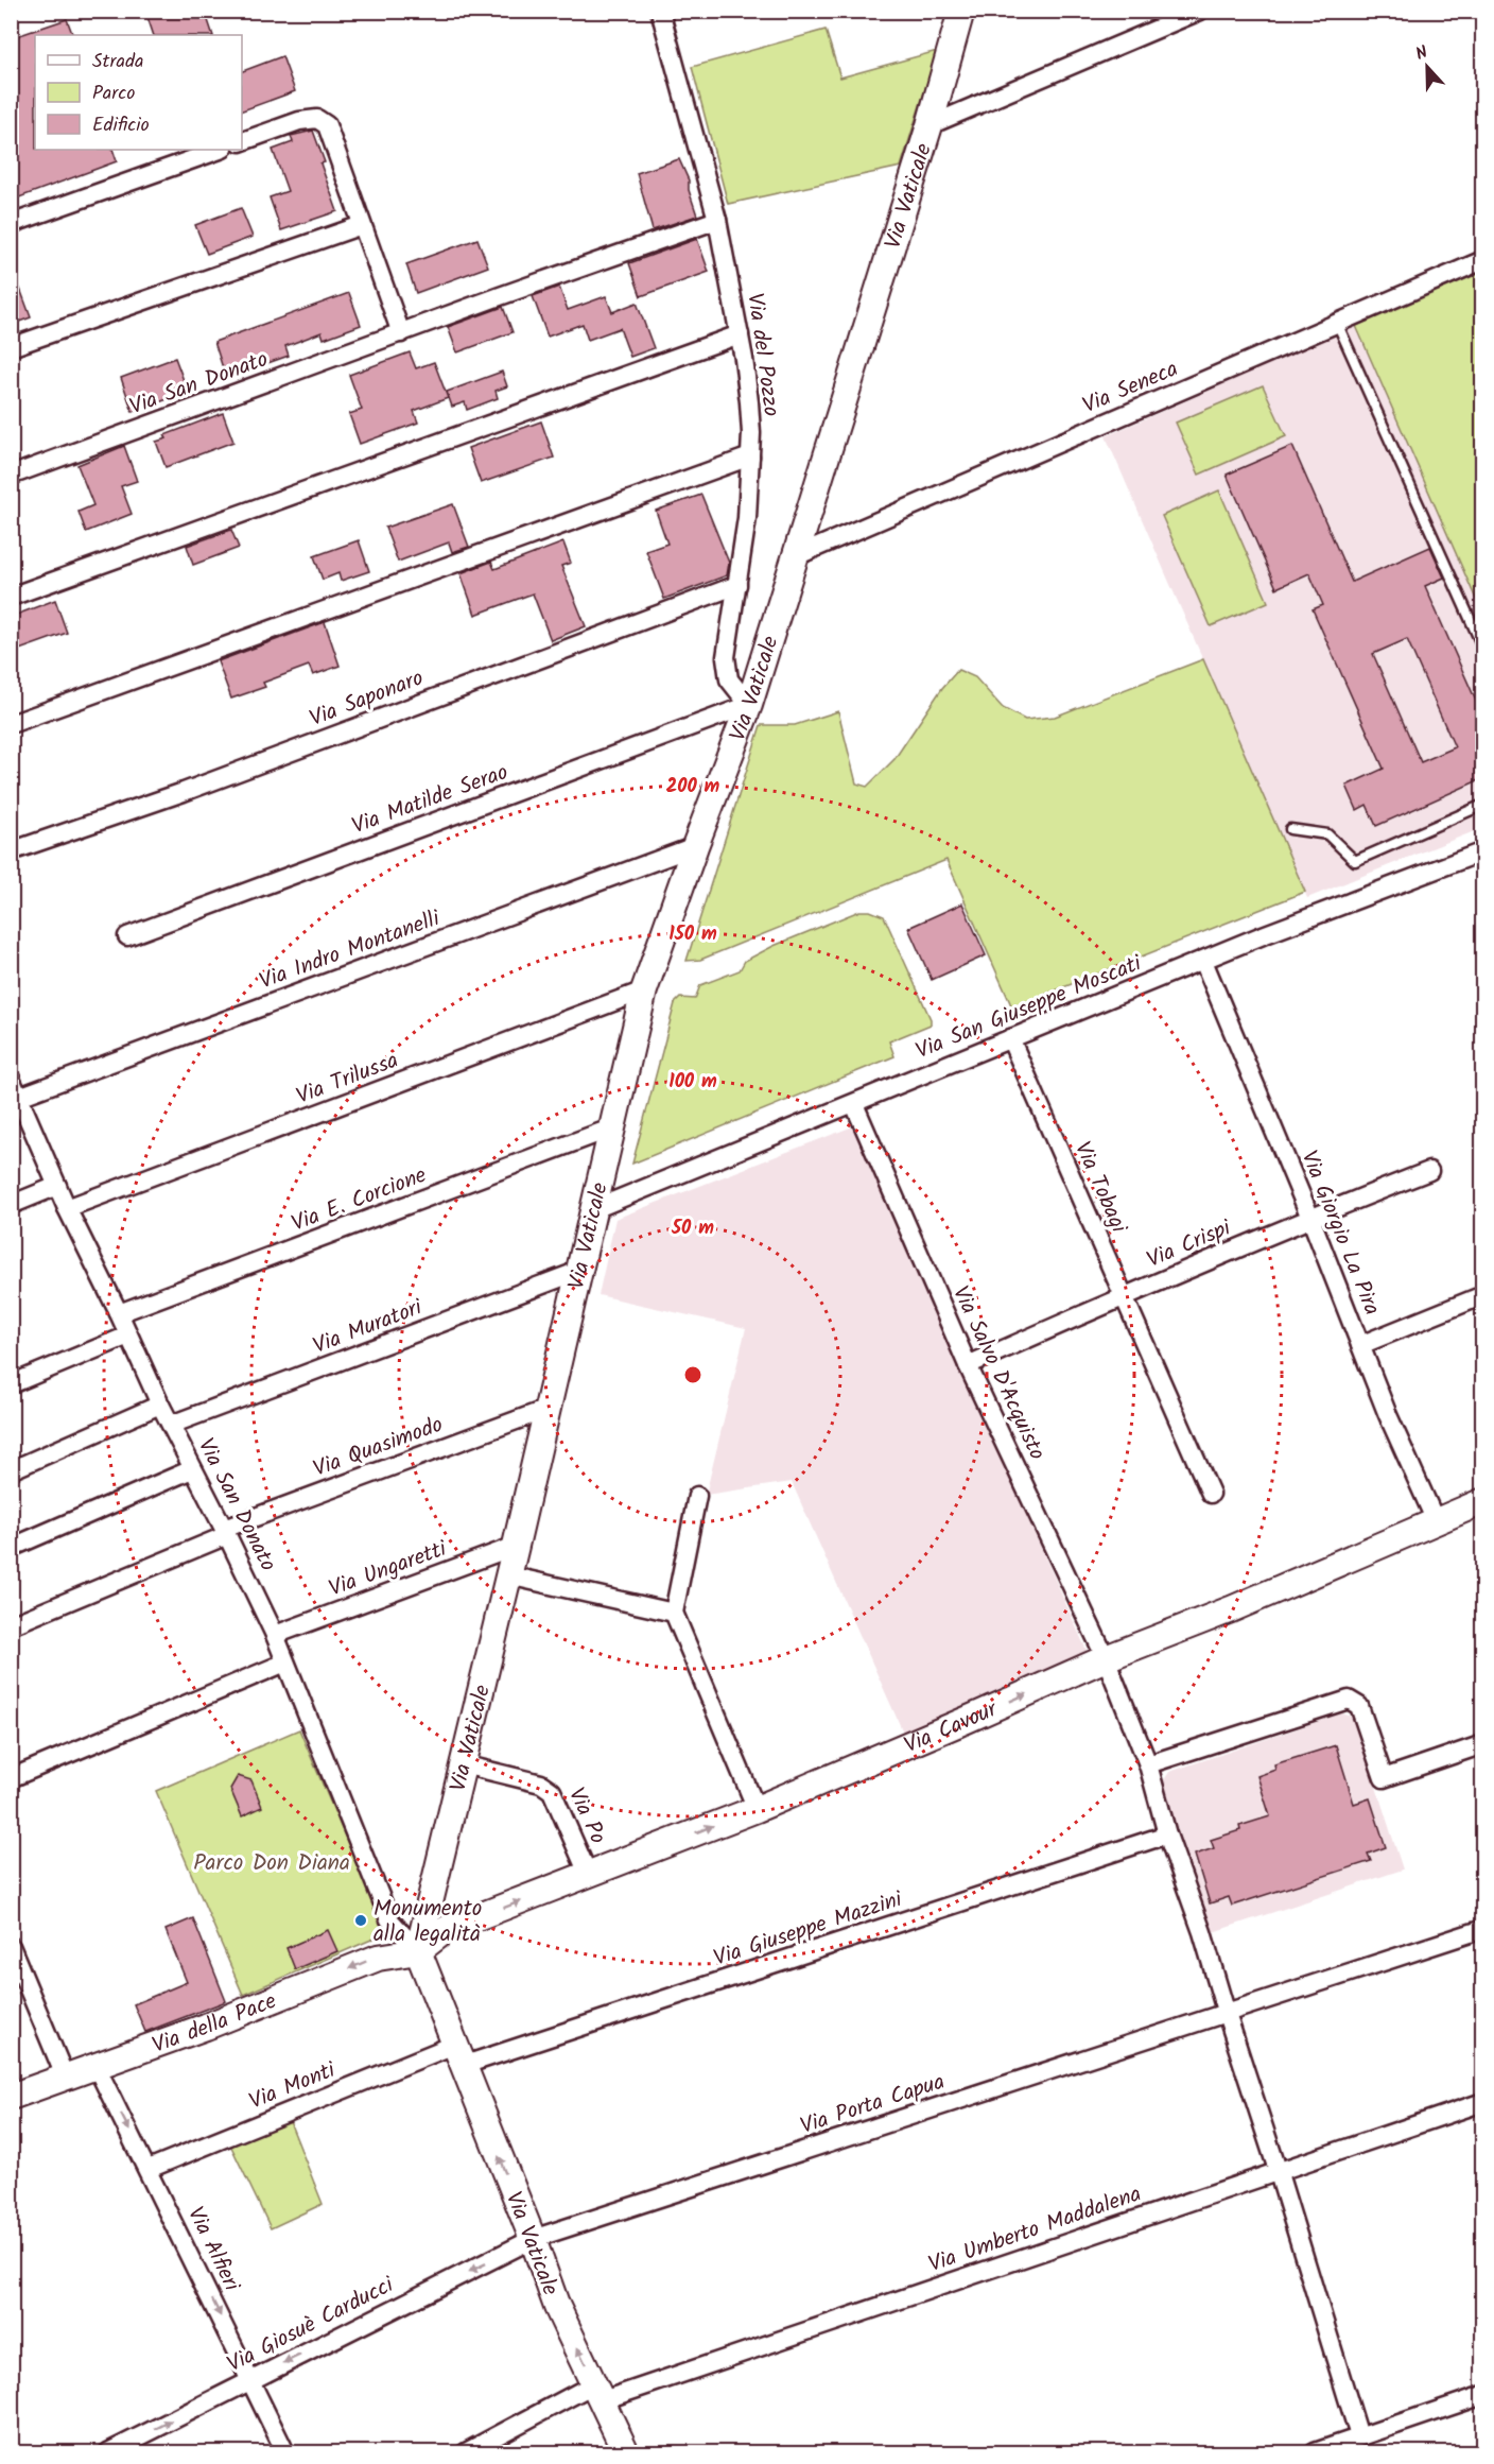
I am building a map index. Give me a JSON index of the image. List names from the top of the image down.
{
  "streets": {
    "street": [
      "Via Vaticale",
      "Via del Pozzo",
      "Via San Donato",
      "Via Seneca",
      "Via Saponaro",
      "Via Matilde Serao",
      "Via Indro Montanelli",
      "Via San Giuseppe Moscati",
      "Via Trilussa",
      "Via Tobagi",
      "Via E. Corcione",
      "Via Giorgio La Pira",
      "Via Crispi",
      "Via Muratori",
      "Via Salvo D'Acquisto",
      "Via Quasimodo",
      "Via Ungaretti",
      "Via Cavour",
      "Via Po",
      "Via Giuseppe Mazzini",
      "Via della Pace",
      "Via Monti",
      "Via Porta Capua",
      "Via Umberto Maddalena",
      "Via Alfieri",
      "Via Giosuè Carducci"
    ]
  },
  "crossings": [
    ["Via Vaticale", "Via del Pozzo"],
    ["Via Vaticale", "Via San Donato"],
    ["Via Vaticale", "Via Seneca"],
    ["Via Vaticale", "Via Matilde Serao"],
    ["Via Vaticale", "Via Indro Montanelli"],
    ["Via Vaticale", "Via San Giuseppe Moscati"],
    ["Via Vaticale", "Via Trilussa"],
    ["Via Vaticale", "Via E. Corcione"],
    ["Via Vaticale", "Via Muratori"],
    ["Via Vaticale", "Via Quasimodo"],
    ["Via Vaticale", "Via Ungaretti"],
    ["Via Vaticale", "Via Cavour"],
    ["Via Vaticale", "Via Po"],
    ["Via Vaticale", "Via Giuseppe Mazzini"],
    ["Via Vaticale", "Via della Pace"],
    ["Via Vaticale", "Via Monti"],
    ["Via Vaticale", "Via Porta Capua"],
    ["Via Vaticale", "Via Umberto Maddalena"],
    ["Via Vaticale", "Via Giosuè Carducci"],
    ["Via del Pozzo", "Via San Donato"],
    ["Via del Pozzo", "Via Saponaro"],
    ["Via del Pozzo", "Via Matilde Serao"],
    ["Via San Donato", "Via Indro Montanelli"],
    ["Via San Donato", "Via Trilussa"],
    ["Via San Donato", "Via E. Corcione"],
    ["Via San Donato", "Via Muratori"],
    ["Via San Donato", "Via Quasimodo"],
    ["Via San Donato", "Via Ungaretti"],
    ["Via San Donato", "Via Cavour"],
    ["Via San Donato", "Via della Pace"],
    ["Via San Giuseppe Moscati", "Via Tobagi"],
    ["Via San Giuseppe Moscati", "Via Giorgio La Pira"],
    ["Via San Giuseppe Moscati", "Via Salvo D'Acquisto"],
    ["Via Tobagi", "Via Crispi"],
    ["Via Giorgio La Pira", "Via Crispi"],
    ["Via Giorgio La Pira", "Via Cavour"],
    ["Via Crispi", "Via Salvo D'Acquisto"],
    ["Via Salvo D'Acquisto", "Via Cavour"],
    ["Via Salvo D'Acquisto", "Via Giuseppe Mazzini"],
    ["Via Salvo D'Acquisto", "Via Porta Capua"],
    ["Via Salvo D'Acquisto", "Via Umberto Maddalena"],
    ["Via Cavour", "Via Po"],
    ["Via Cavour", "Via della Pace"],
    ["Via Giuseppe Mazzini", "Via Monti"],
    ["Via della Pace", "Via Alfieri"],
    ["Via Monti", "Via Alfieri"],
    ["Via Porta Capua", "Via Giosuè Carducci"],
    ["Via Alfieri", "Via Giosuè Carducci"]
  ],
  "one_way": ["Via Cavour", "Via della Pace", "Via Alfieri"],
  "parks": ["Parco Don Diana"],
  "places": ["Monumento alla legalità"],
  "legend": ["Strada", "Parco", "Edificio"],
  "north": "top",
  "rings": [
    "200 m",
    "150 m",
    "100 m",
    "50 m"
  ]
}
